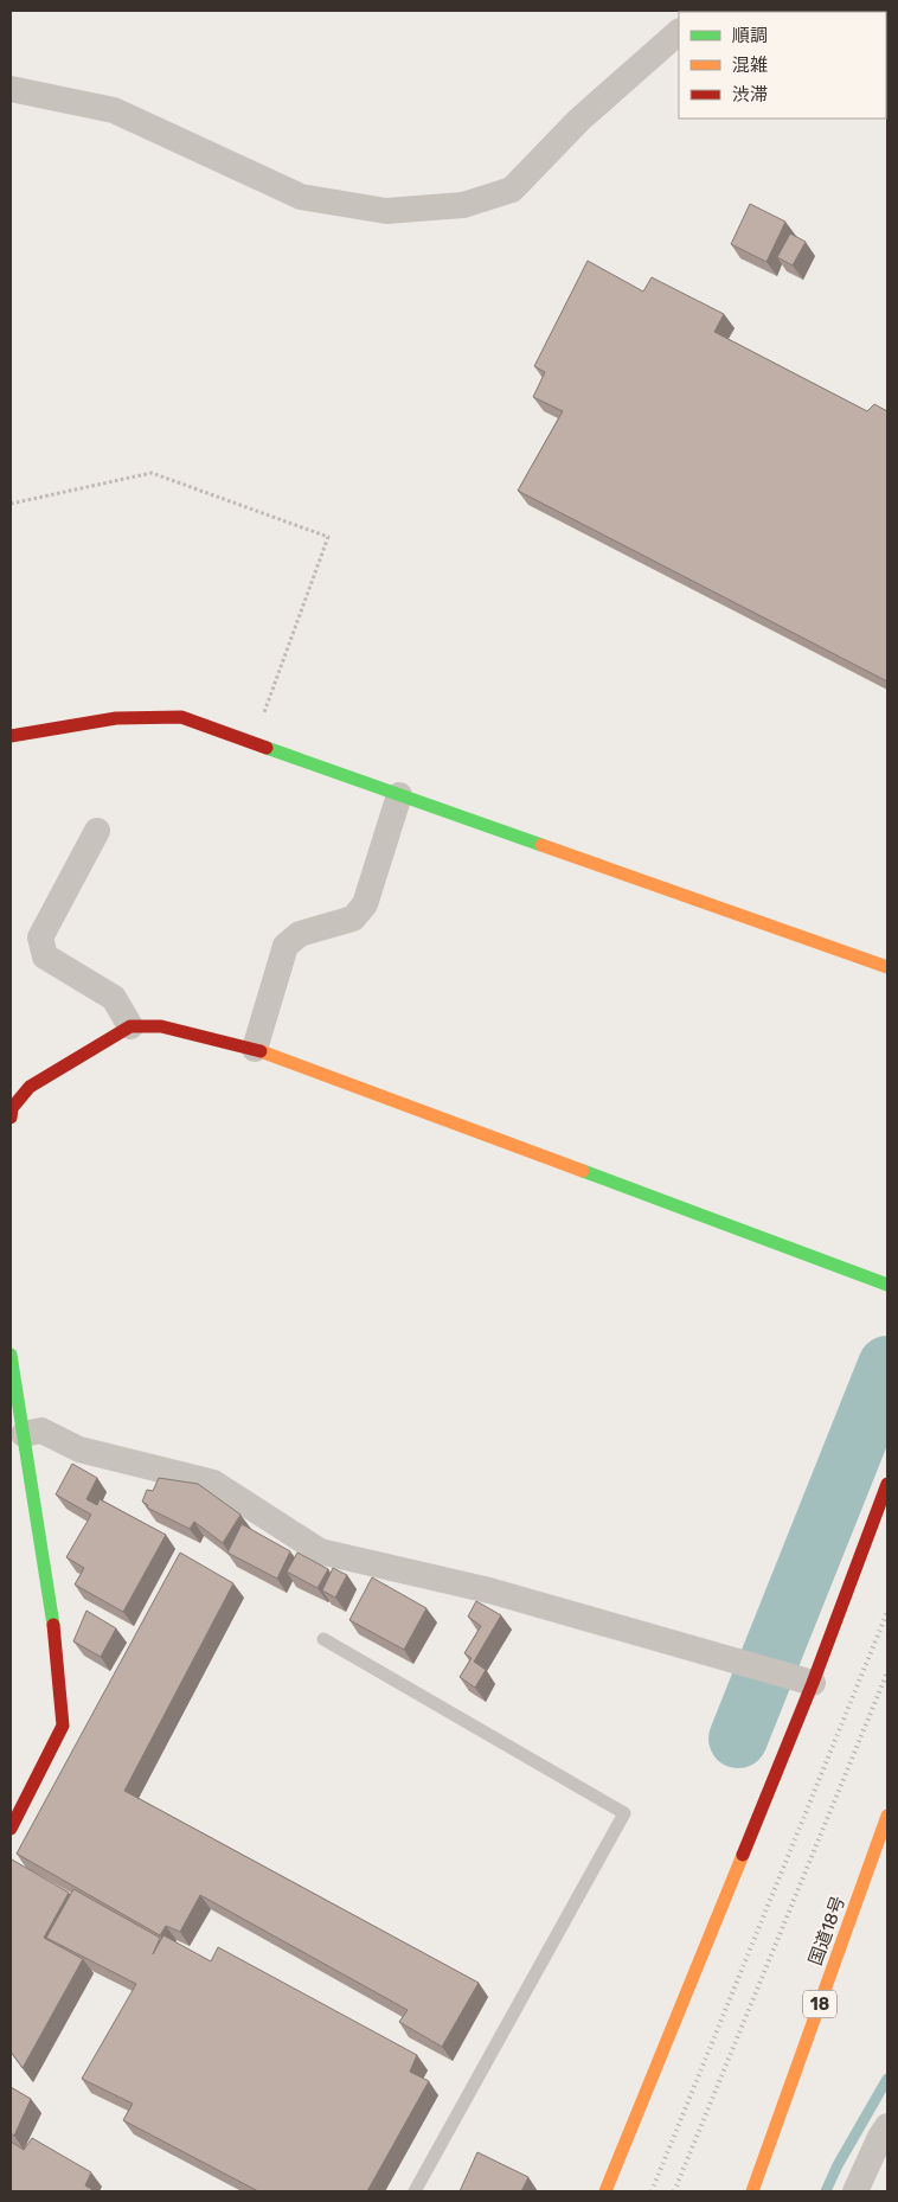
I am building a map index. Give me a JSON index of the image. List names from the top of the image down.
{
  "streets": {
    "main road": ["国道18号", "18"]
  },
  "legend": ["順調", "混雑", "渋滞"]
}
